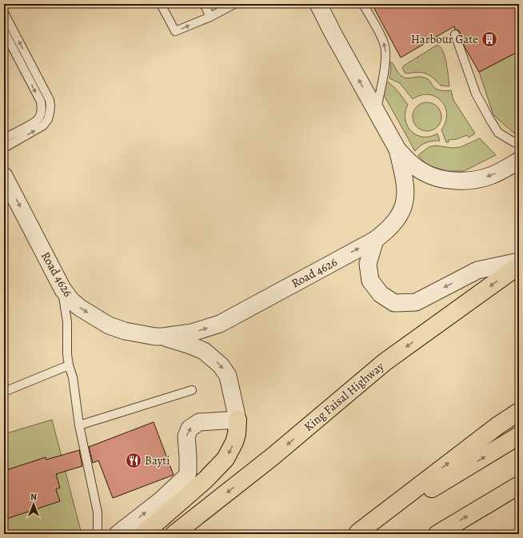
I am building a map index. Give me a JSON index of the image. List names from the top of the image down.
{
  "streets": {
    "highway": ["King Faisal Highway"],
    "street": ["Road 4626"]
  },
  "places": {
    "building": ["Harbour Gate"],
    "restaurant": ["Bayti"]
  },
  "north": "top"
}
